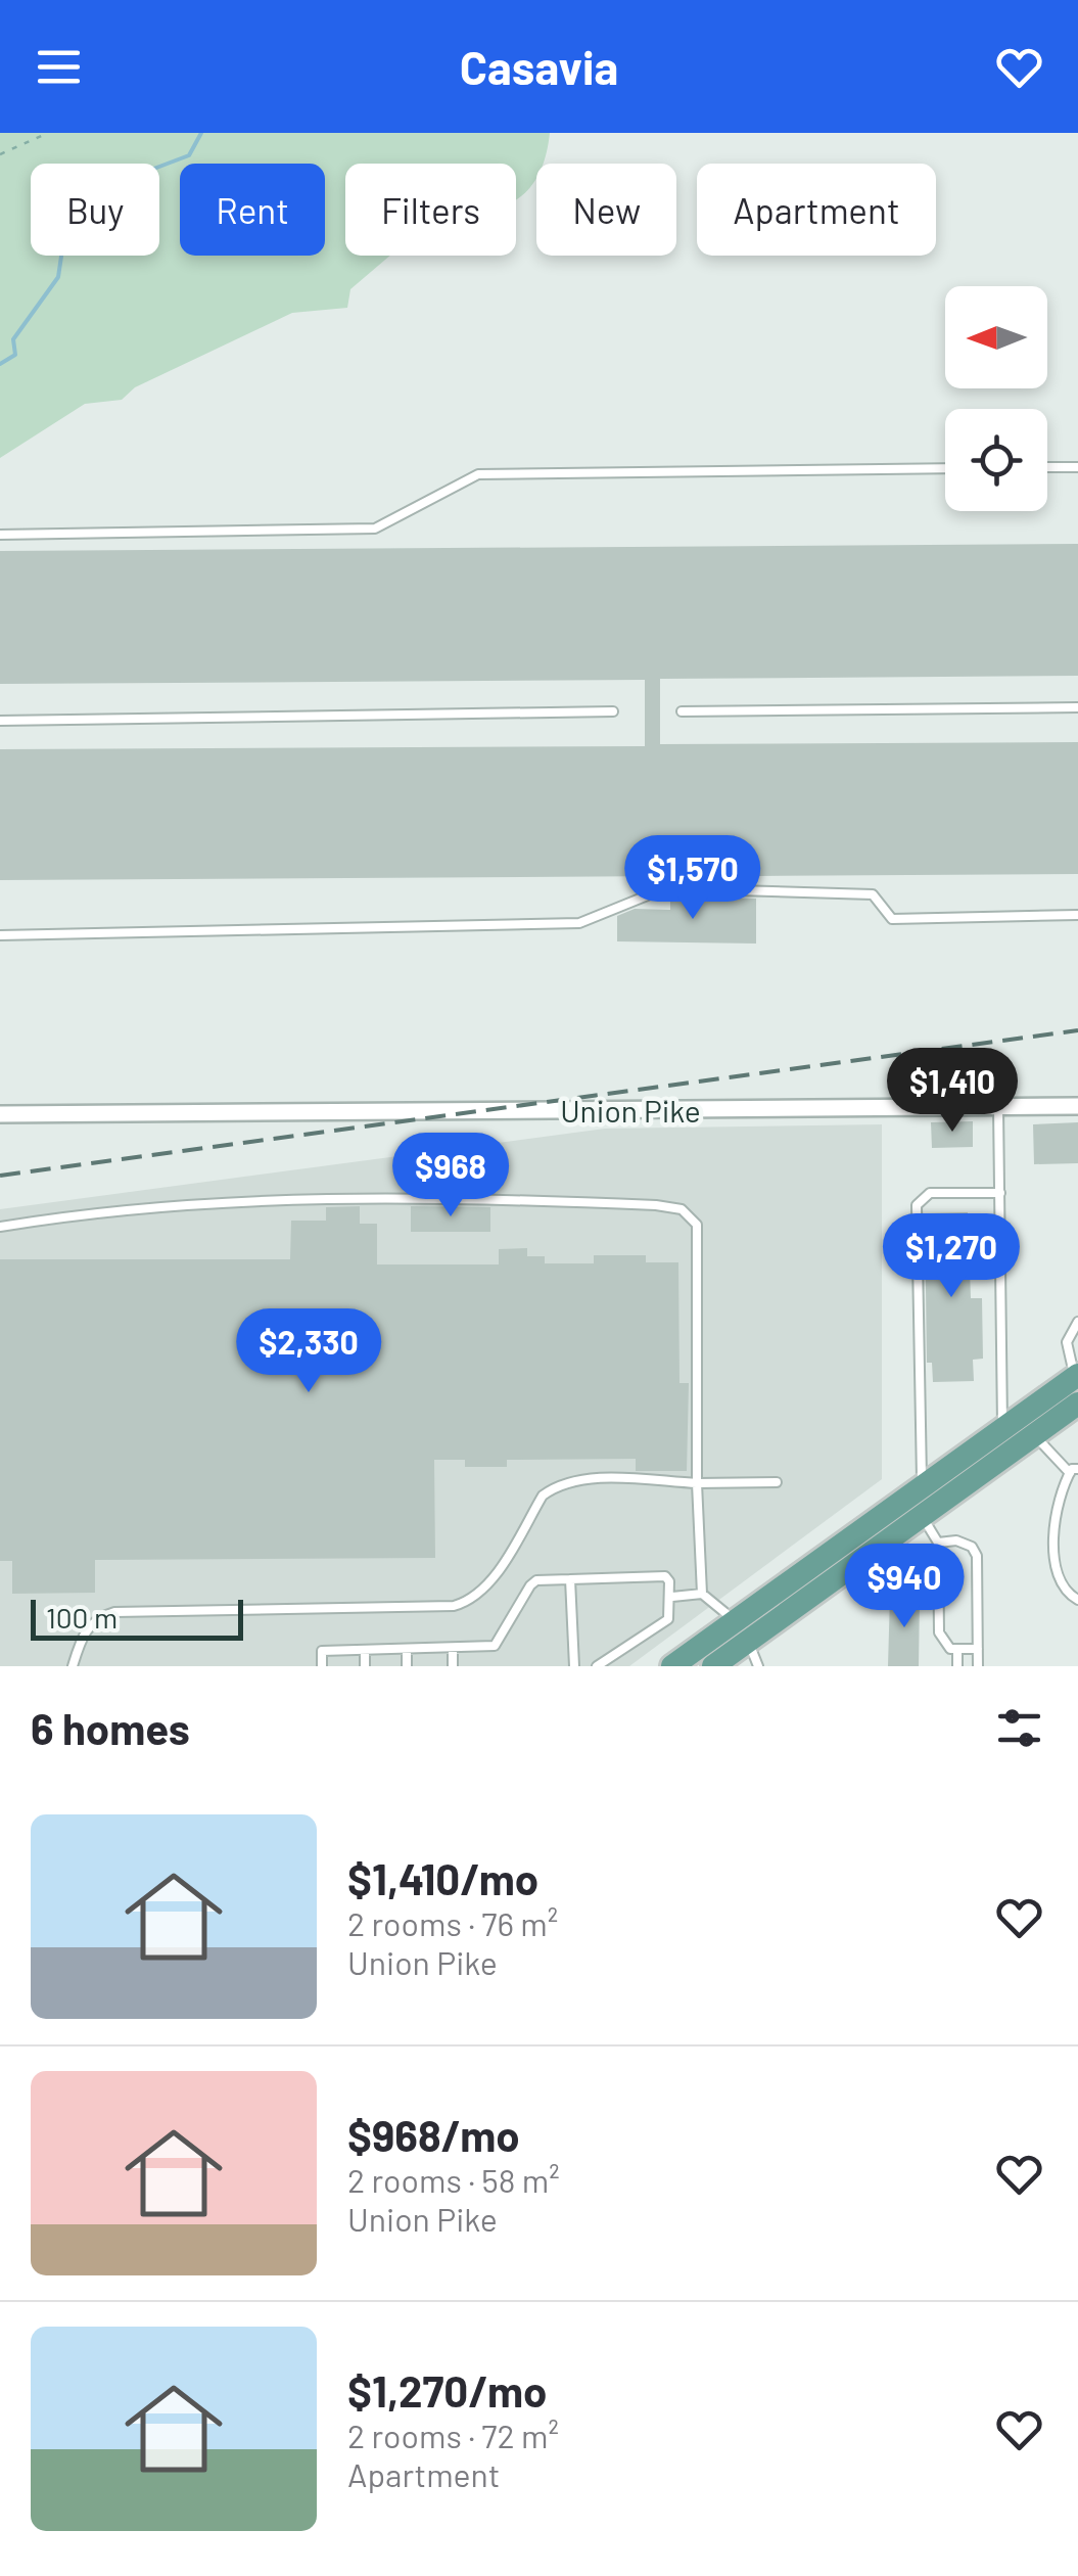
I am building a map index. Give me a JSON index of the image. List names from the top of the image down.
{
  "streets": {
    "street": ["Union Pike"]
  },
  "scale_bar": "100 m",
  "north": "left",
  "page": {
    "header": "Casavia",
    "chip": [
      "Buy",
      "Rent",
      "Filters",
      "New",
      "Apartment"
    ],
    "price": [
      "$1,570",
      "$1,410",
      "$968",
      "$1,270",
      "$2,330",
      "$940"
    ],
    "scale": "100 m",
    "heading": "6 homes",
    "list": [
      {
        "name": "$1,410/mo",
        "note": "2 rooms · 76 m² · Union Pike"
      },
      {
        "name": "$968/mo",
        "note": "2 rooms · 58 m² · Union Pike"
      },
      {
        "name": "$1,270/mo",
        "note": "2 rooms · 72 m² · Apartment"
      }
    ]
  }
}
